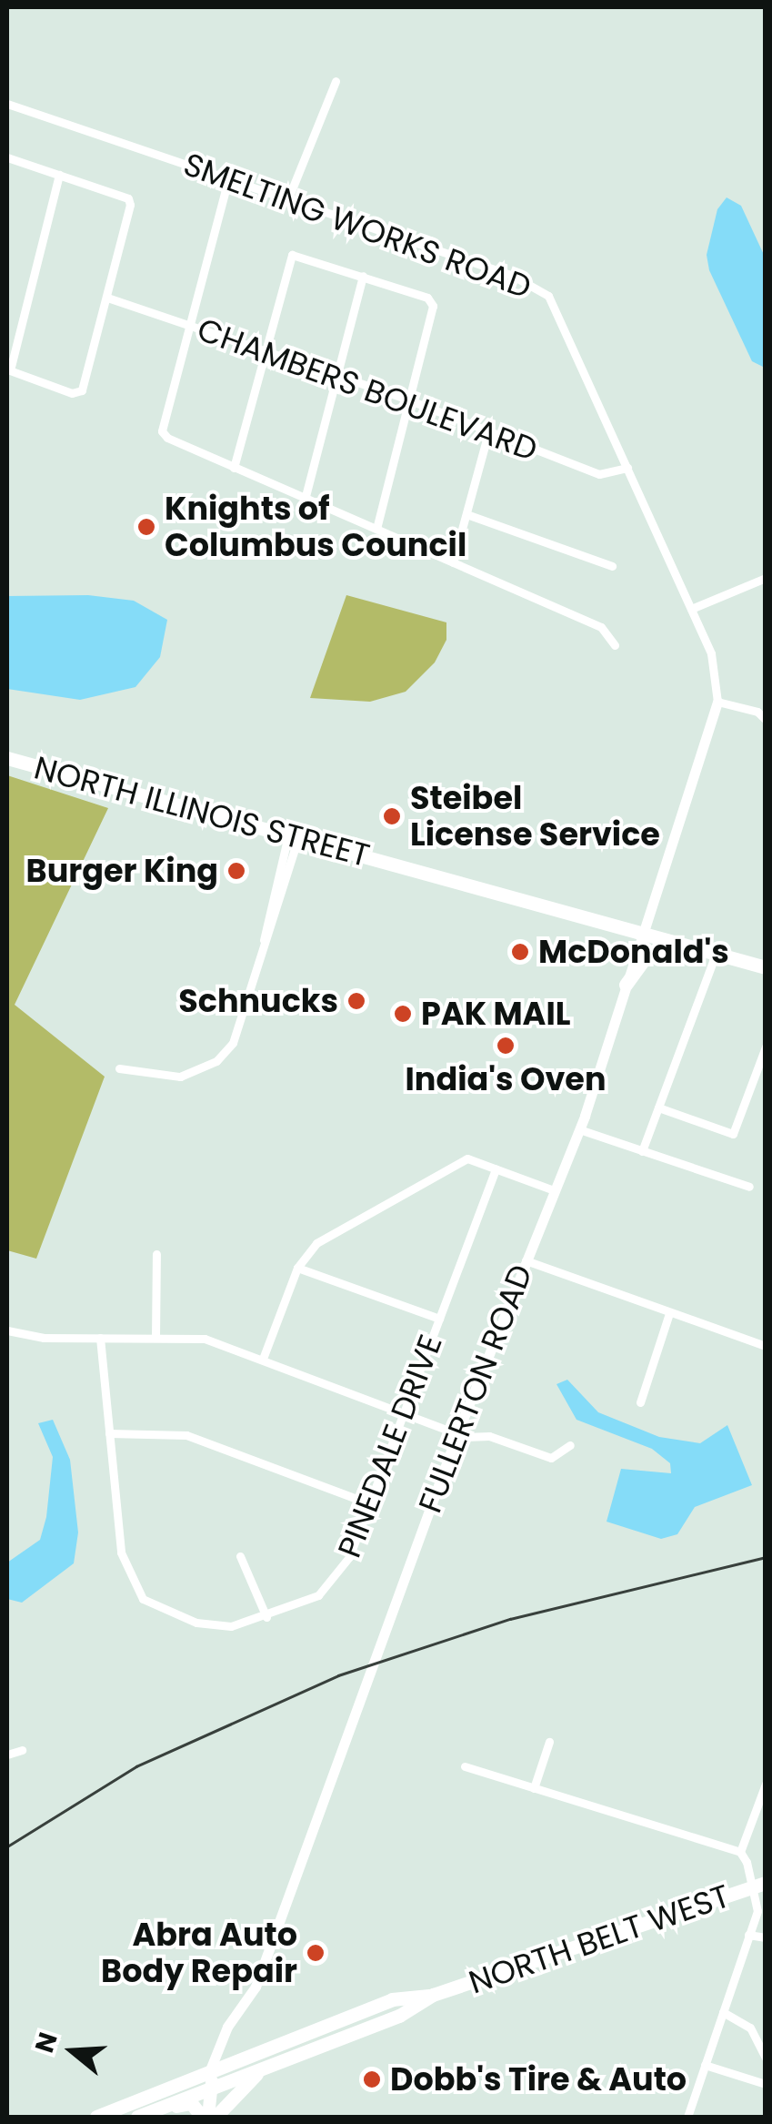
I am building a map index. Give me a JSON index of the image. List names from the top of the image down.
{
  "streets": {
    "main road": ["NORTH ILLINOIS STREET", "NORTH BELT WEST"],
    "street": [
      "SMELTING WORKS ROAD",
      "CHAMBERS BOULEVARD",
      "FULLERTON ROAD",
      "PINEDALE DRIVE"
    ]
  },
  "crossings": [
    ["SMELTING WORKS ROAD", "CHAMBERS BOULEVARD"],
    ["SMELTING WORKS ROAD", "FULLERTON ROAD"],
    ["NORTH ILLINOIS STREET", "FULLERTON ROAD"],
    ["FULLERTON ROAD", "NORTH BELT WEST"]
  ],
  "places": [
    "Knights of Columbus Council",
    "Steibel License Service",
    "Burger King",
    "McDonald's",
    "Schnucks",
    "PAK MAIL",
    "India's Oven",
    "Abra Auto Body Repair",
    "Dobb's Tire & Auto"
  ],
  "north": "left"
}
